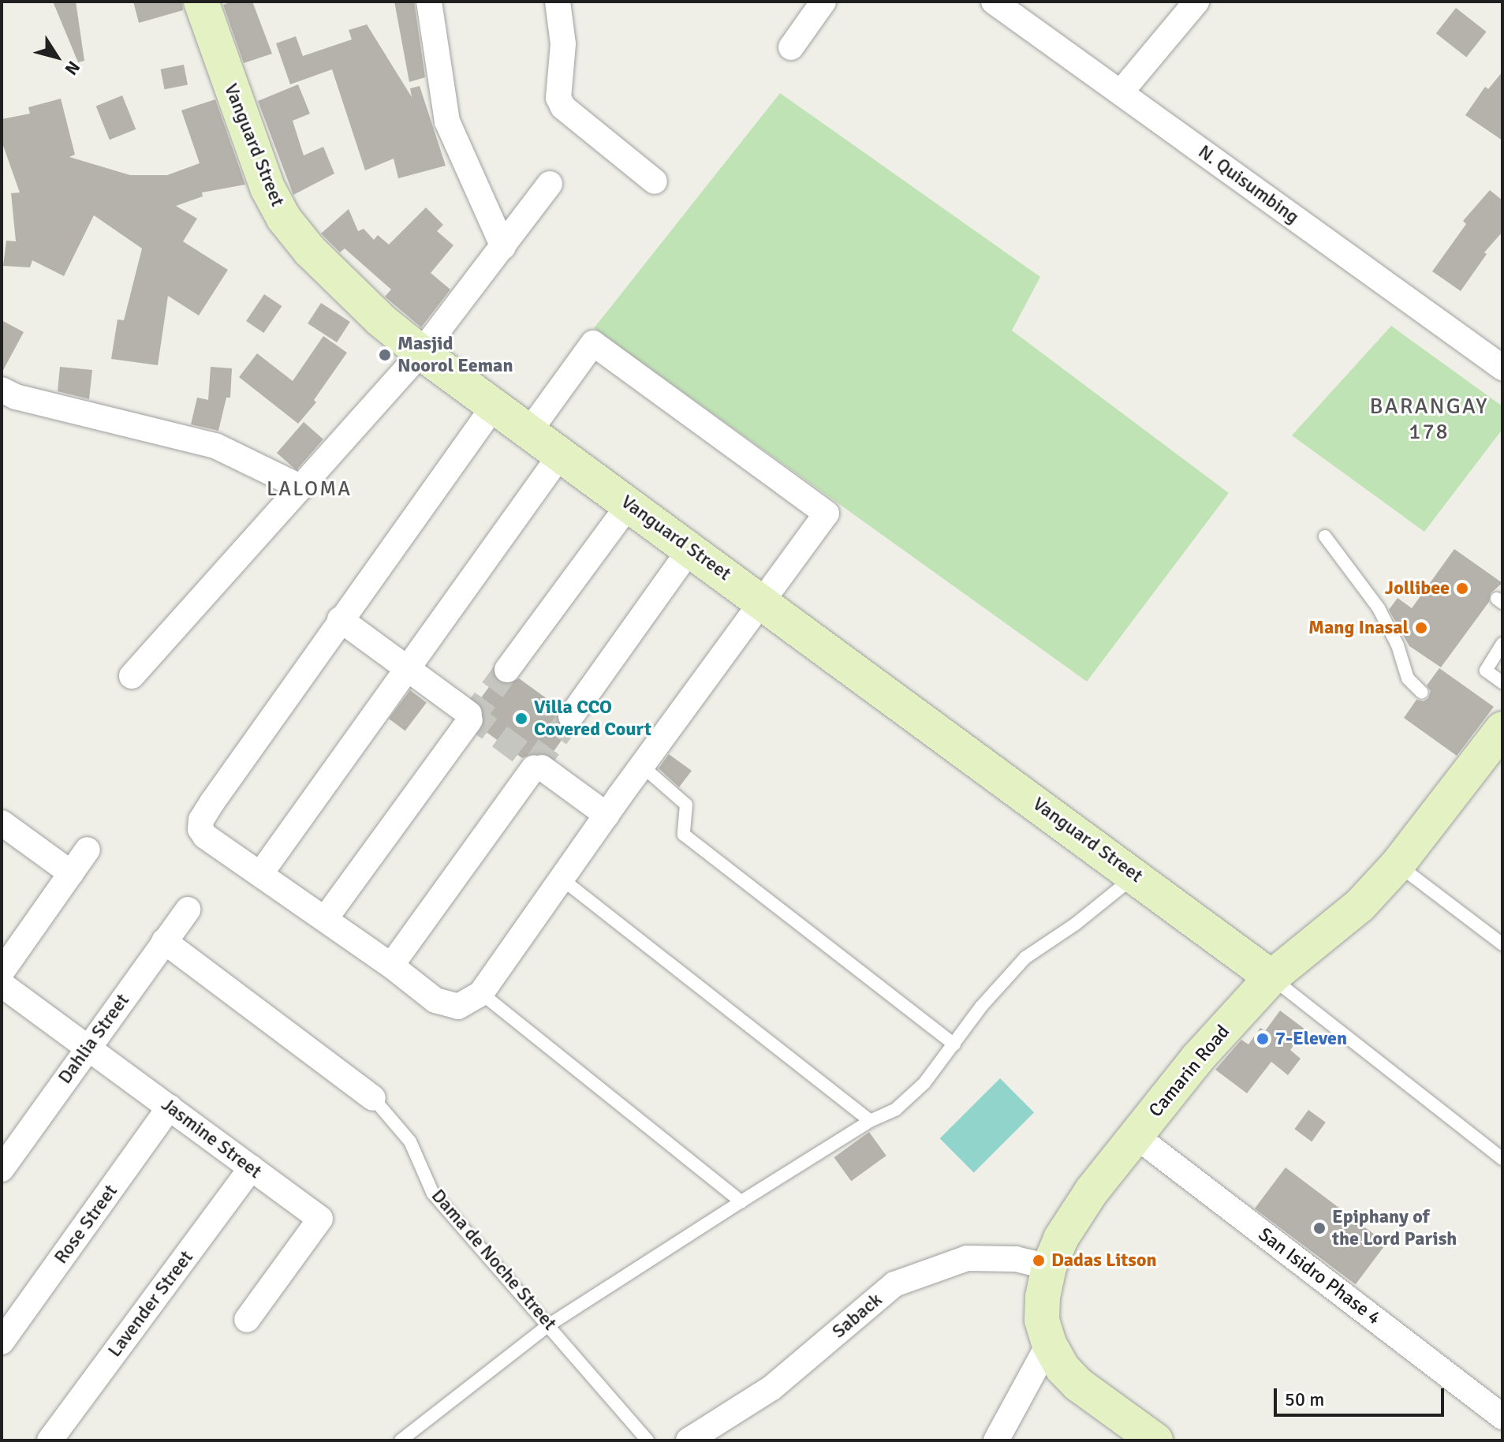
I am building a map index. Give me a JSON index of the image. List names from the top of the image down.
{
  "streets": {
    "street": [
      "Vanguard Street",
      "N. Quisumbing",
      "Dahlia Street",
      "Camarin Road",
      "Jasmine Street",
      "Rose Street",
      "Dama de Noche Street",
      "San Isidro Phase 4",
      "Lavender Street",
      "Saback"
    ]
  },
  "crossings": [
    ["Vanguard Street", "Camarin Road"],
    ["Dahlia Street", "Jasmine Street"],
    ["Dahlia Street", "Dama de Noche Street"],
    ["Camarin Road", "San Isidro Phase 4"],
    ["Camarin Road", "Saback"],
    ["Jasmine Street", "Rose Street"],
    ["Jasmine Street", "Lavender Street"]
  ],
  "districts": ["BARANGAY 178", "LALOMA"],
  "places": [
    "Masjid Noorol Eeman",
    "Jollibee",
    "Mang Inasal",
    "Villa CCO Covered Court",
    "7-Eleven",
    "Epiphany of the Lord Parish",
    "Dadas Litson"
  ],
  "scale_bar": "50 m",
  "north": "bottom right"
}
